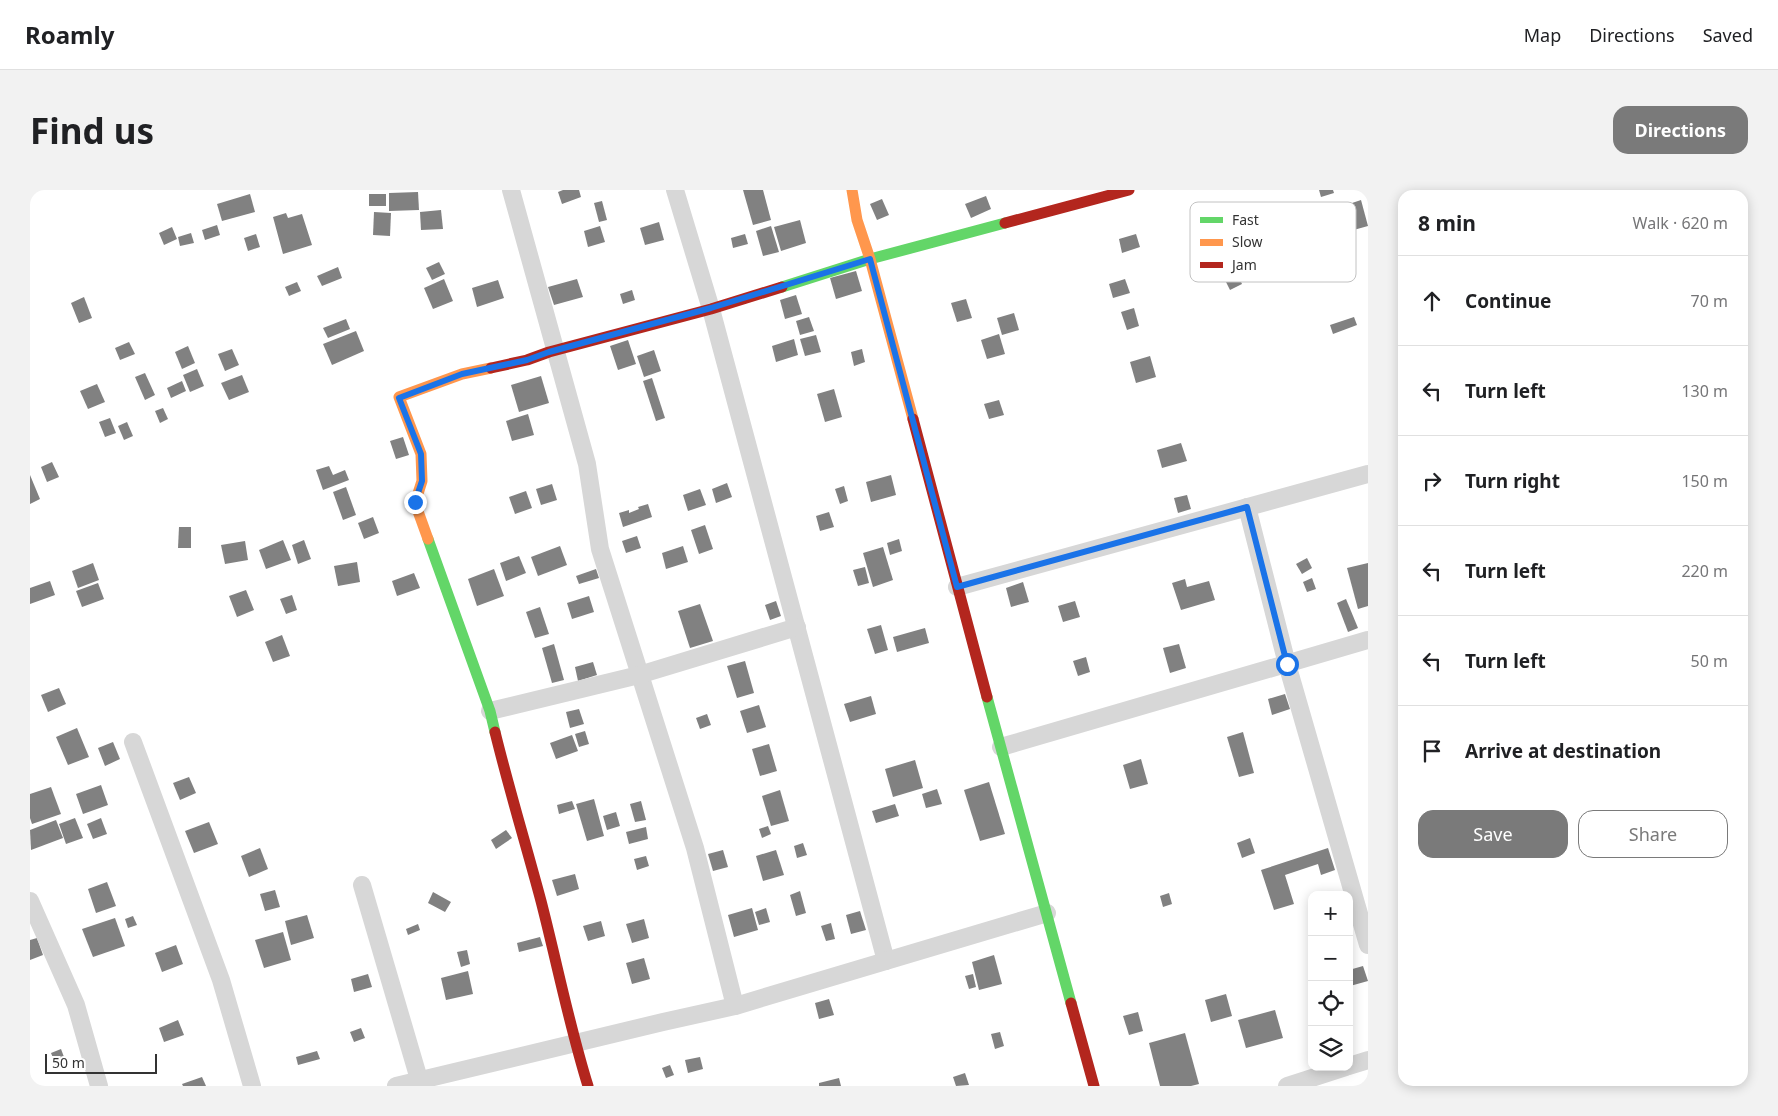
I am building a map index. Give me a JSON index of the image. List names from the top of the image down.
{
  "legend": ["Fast", "Slow", "Jam"],
  "scale_bar": "50 m",
  "page": {
    "header": "Roamly",
    "nav": ["Map", "Directions", "Saved"],
    "buttons": [
      "Directions",
      ["Save", "Share"]
    ],
    "title": "Find us",
    "heading": ["8 min", "Walk · 620 m"],
    "list": [
      ["Continue", "70 m"],
      ["Turn left", "130 m"],
      ["Turn right", "150 m"],
      ["Turn left", "220 m"],
      ["Turn left", "50 m"],
      "Arrive at destination"
    ],
    "map_buttons": ["+", "−"],
    "scale": "50 m"
  }
}
